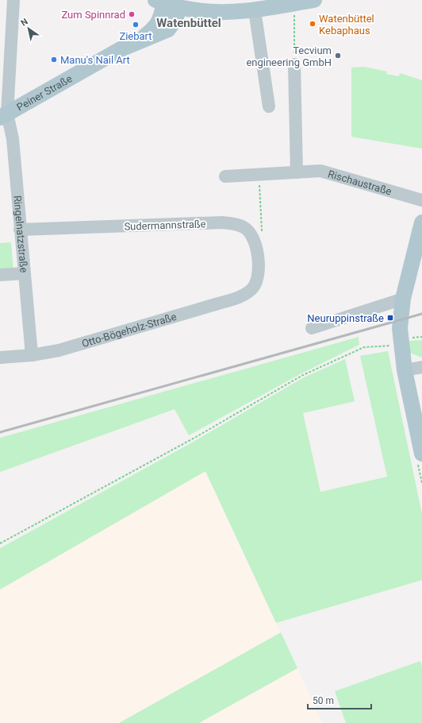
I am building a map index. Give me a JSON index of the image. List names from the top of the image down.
{
  "streets": {
    "main road": ["Peiner Straße"],
    "street": [
      "Rischaustraße",
      "Sudermannstraße",
      "Ringelnatzstraße",
      "Otto-Bögeholz-Straße"
    ]
  },
  "crossings": [
    ["Peiner Straße", "Ringelnatzstraße"],
    ["Sudermannstraße", "Ringelnatzstraße"],
    ["Sudermannstraße", "Otto-Bögeholz-Straße"],
    ["Ringelnatzstraße", "Otto-Bögeholz-Straße"]
  ],
  "districts": ["Watenbüttel"],
  "places": {
    "other": [
      "Zum Spinnrad",
      "Watenbüttel Kebaphaus",
      "Ziebart",
      "Tecvium engineering GmbH",
      "Manu's Nail Art"
    ],
    "transit": ["Neuruppinstraße"]
  },
  "scale_bar": "50 m",
  "north": "top left"
}
